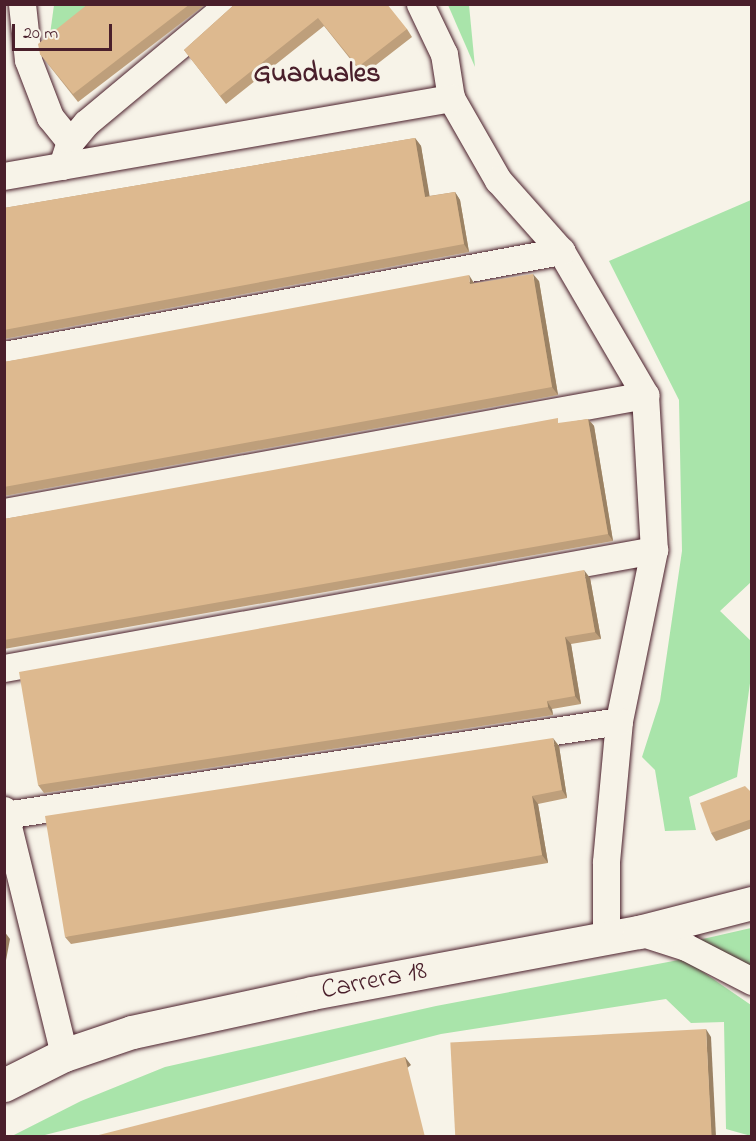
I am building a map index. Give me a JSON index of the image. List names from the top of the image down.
{
  "streets": {
    "highway": ["Carrera 18"]
  },
  "districts": ["Guaduales"],
  "scale_bar": "20 m"
}
